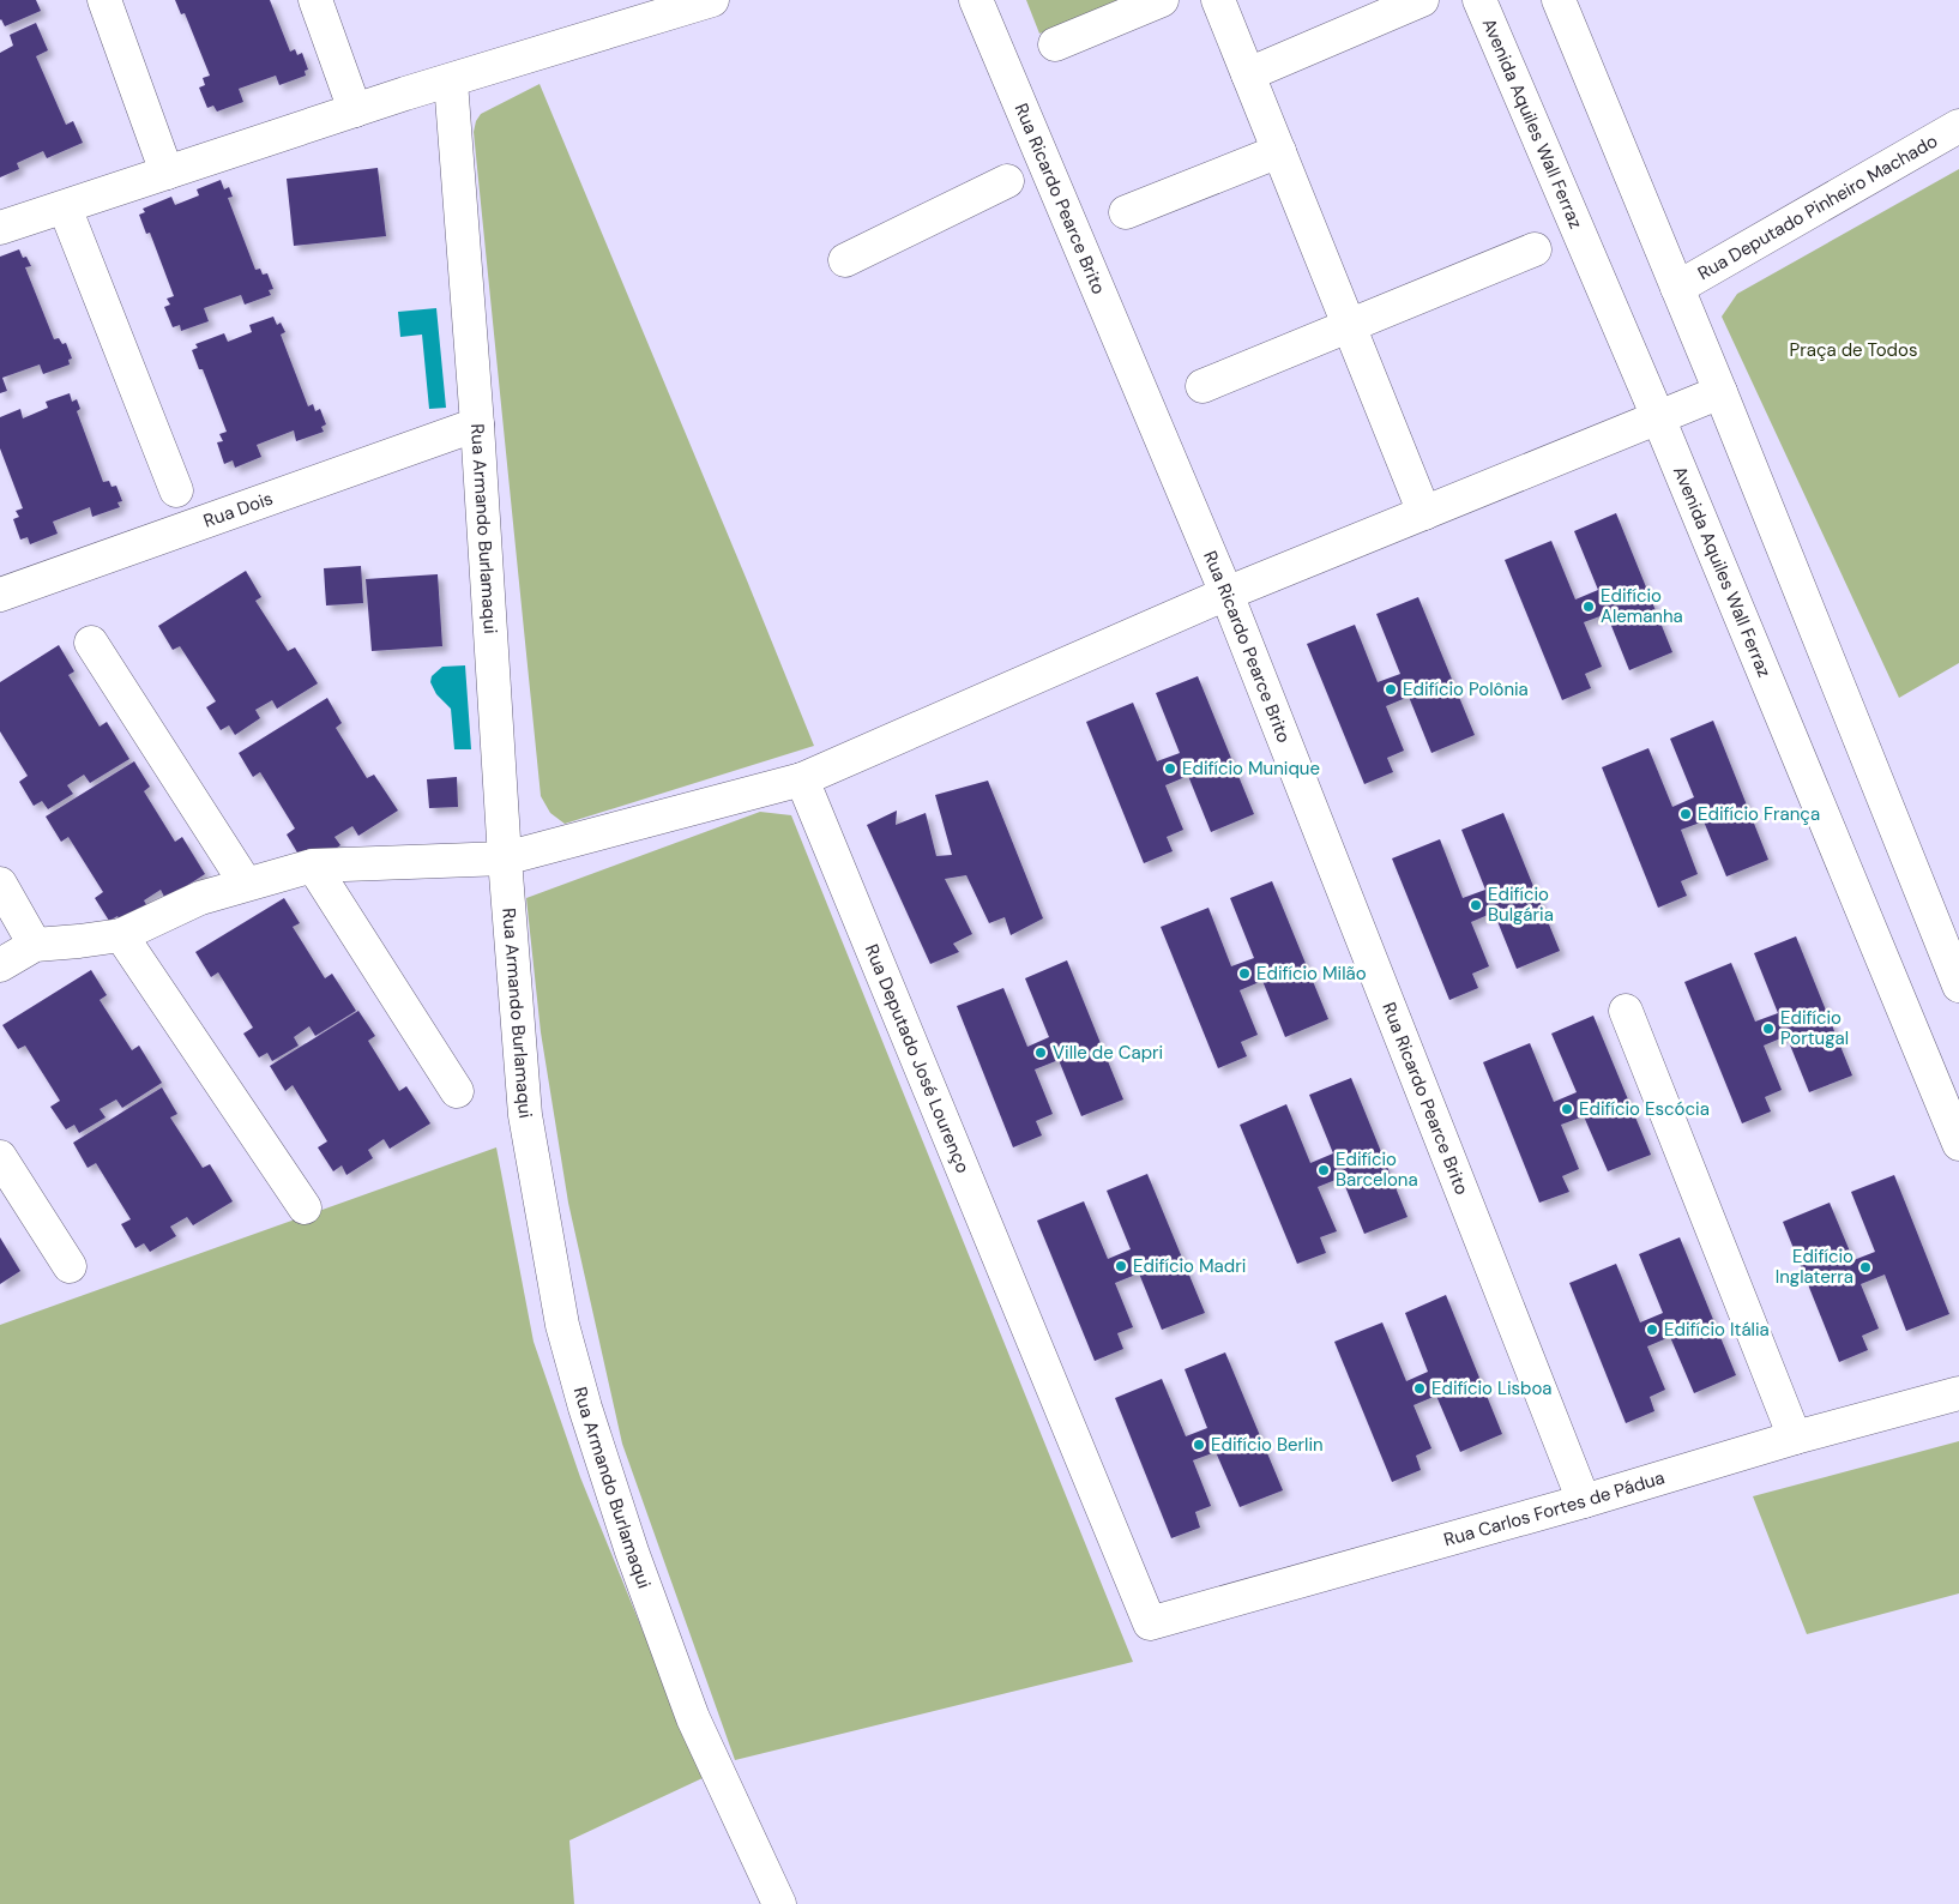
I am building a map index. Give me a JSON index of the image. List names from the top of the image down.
{
  "streets": {
    "street": [
      "Avenida Aquiles Wall Ferraz",
      "Rua Ricardo Pearce Brito",
      "Rua Deputado Pinheiro Machado",
      "Rua Dois",
      "Rua Armando Burlamaqui",
      "Rua Deputado José Lourenço",
      "Rua Carlos Fortes de Pádua"
    ]
  },
  "crossings": [
    ["Rua Ricardo Pearce Brito", "Rua Carlos Fortes de Pádua"],
    ["Rua Dois", "Rua Armando Burlamaqui"],
    ["Rua Deputado José Lourenço", "Rua Carlos Fortes de Pádua"]
  ],
  "parks": ["Praça de Todos"],
  "places": [
    "Edifício Alemanha",
    "Edifício Polônia",
    "Edifício Munique",
    "Edifício França",
    "Edifício Bulgária",
    "Edifício Milão",
    "Edifício Portugal",
    "Ville de Capri",
    "Edifício Escócia",
    "Edifício Barcelona",
    "Edifício Madri",
    "Edifício Inglaterra",
    "Edifício Itália",
    "Edifício Lisboa",
    "Edifício Berlin"
  ]
}
